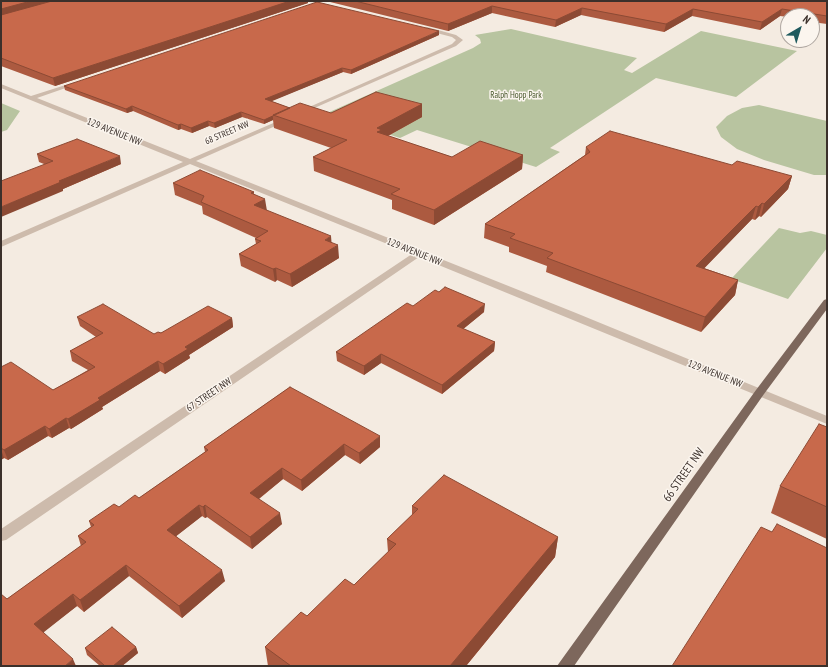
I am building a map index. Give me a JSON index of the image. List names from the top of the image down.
{
  "streets": {
    "main road": ["66 STREET NW"],
    "street": ["129 AVENUE NW", "68 STREET NW", "67 STREET NW"]
  },
  "crossings": [
    ["129 AVENUE NW", "68 STREET NW"],
    ["129 AVENUE NW", "67 STREET NW"],
    ["129 AVENUE NW", "66 STREET NW"]
  ],
  "parks": ["Ralph Hopp Park"],
  "north": "top right"
}
